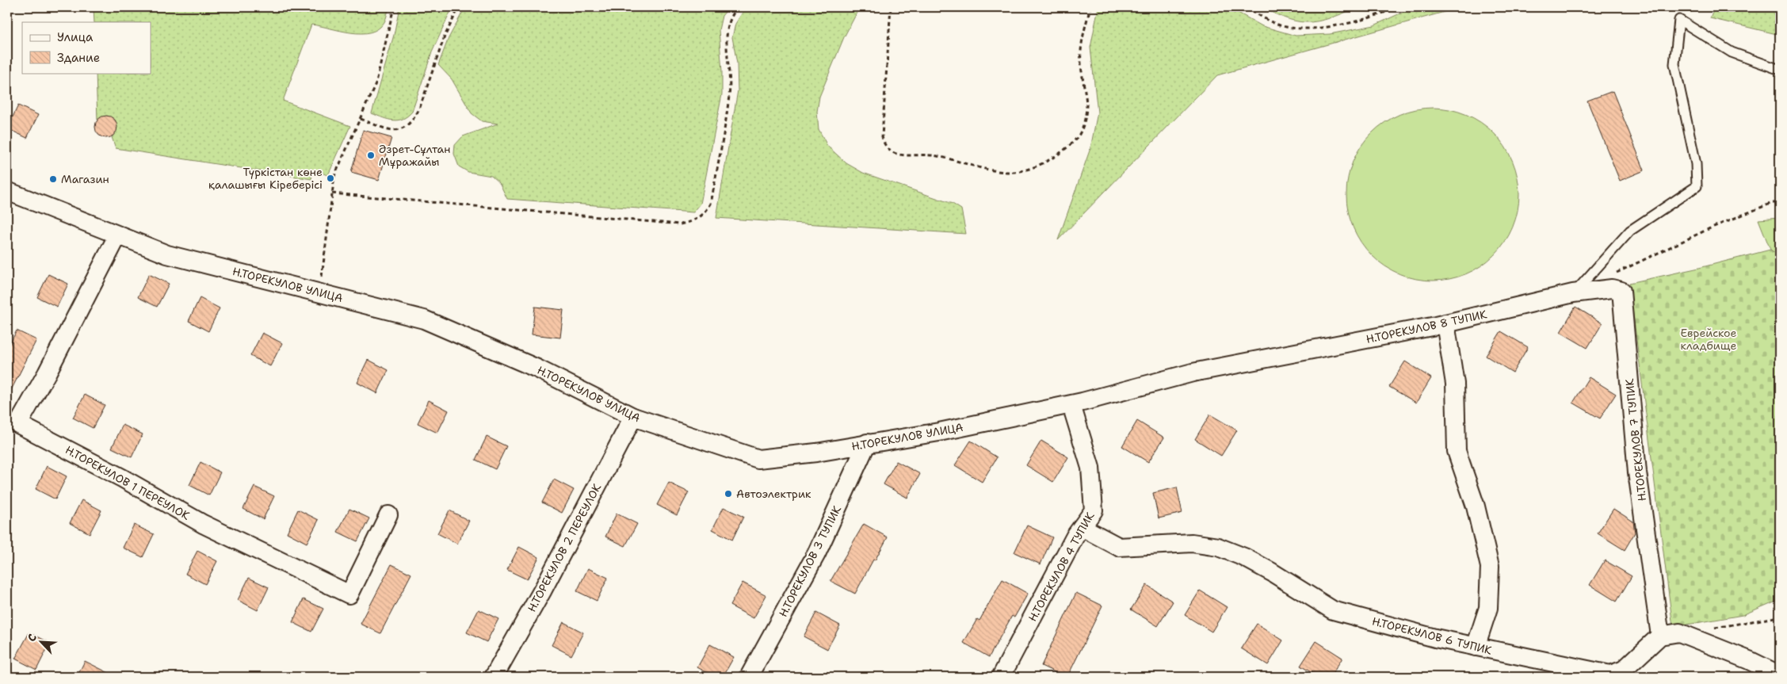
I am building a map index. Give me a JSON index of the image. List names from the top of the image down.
{
  "streets": {
    "street": [
      "Н.ТОРЕКУЛОВ УЛИЦА",
      "Н.ТОРЕКУЛОВ 8 ТУПИК",
      "Н.ТОРЕКУЛОВ 7 ТУПИК",
      "Н.ТОРЕКУЛОВ 1 ПЕРЕУЛОК",
      "Н.ТОРЕКУЛОВ 2 ПЕРЕУЛОК",
      "Н.ТОРЕКУЛОВ 3 ТУПИК",
      "Н.ТОРЕКУЛОВ 4 ТУПИК",
      "Н.ТОРЕКУЛОВ 6 ТУПИК"
    ]
  },
  "crossings": [
    ["Н.ТОРЕКУЛОВ УЛИЦА", "Н.ТОРЕКУЛОВ 8 ТУПИК"],
    ["Н.ТОРЕКУЛОВ УЛИЦА", "Н.ТОРЕКУЛОВ 1 ПЕРЕУЛОК"],
    ["Н.ТОРЕКУЛОВ УЛИЦА", "Н.ТОРЕКУЛОВ 2 ПЕРЕУЛОК"],
    ["Н.ТОРЕКУЛОВ УЛИЦА", "Н.ТОРЕКУЛОВ 3 ТУПИК"],
    ["Н.ТОРЕКУЛОВ УЛИЦА", "Н.ТОРЕКУЛОВ 4 ТУПИК"],
    ["Н.ТОРЕКУЛОВ 8 ТУПИК", "Н.ТОРЕКУЛОВ 7 ТУПИК"],
    ["Н.ТОРЕКУЛОВ 7 ТУПИК", "Н.ТОРЕКУЛОВ 6 ТУПИК"],
    ["Н.ТОРЕКУЛОВ 4 ТУПИК", "Н.ТОРЕКУЛОВ 6 ТУПИК"]
  ],
  "parks": ["Еврейское кладбище"],
  "places": [
    "Әзрет-Сұлтан Мұражайы",
    "Түркістан көне қалашығы Кіреберісі",
    "Магазин",
    "Автоэлектрик"
  ],
  "legend": ["Улица", "Здание"],
  "north": "top left"
}
